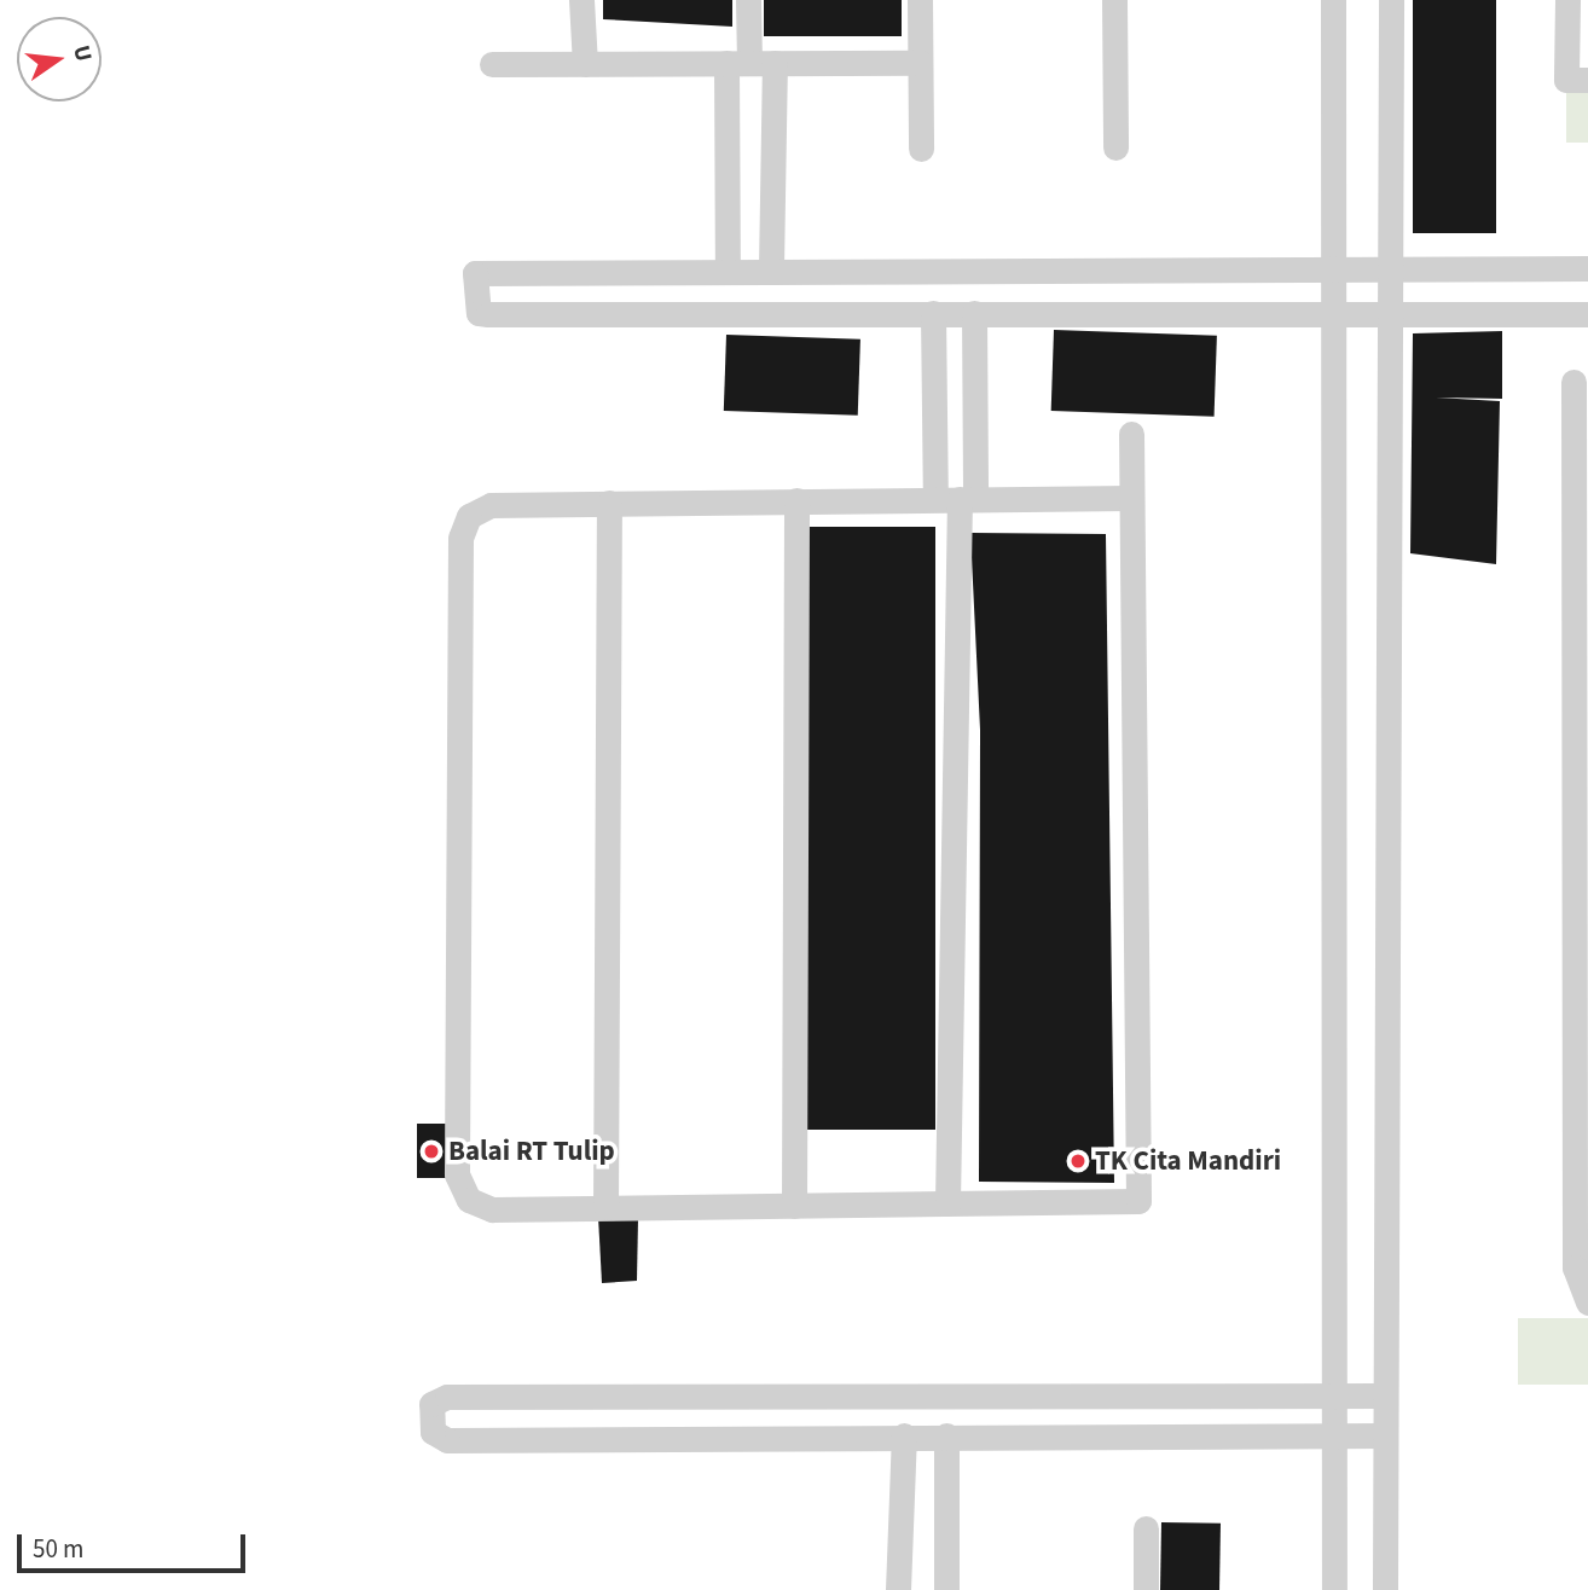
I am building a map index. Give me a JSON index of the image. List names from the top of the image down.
{
  "places": ["Balai RT Tulip", "TK Cita Mandiri"],
  "scale_bar": "50 m",
  "north": "right"
}
